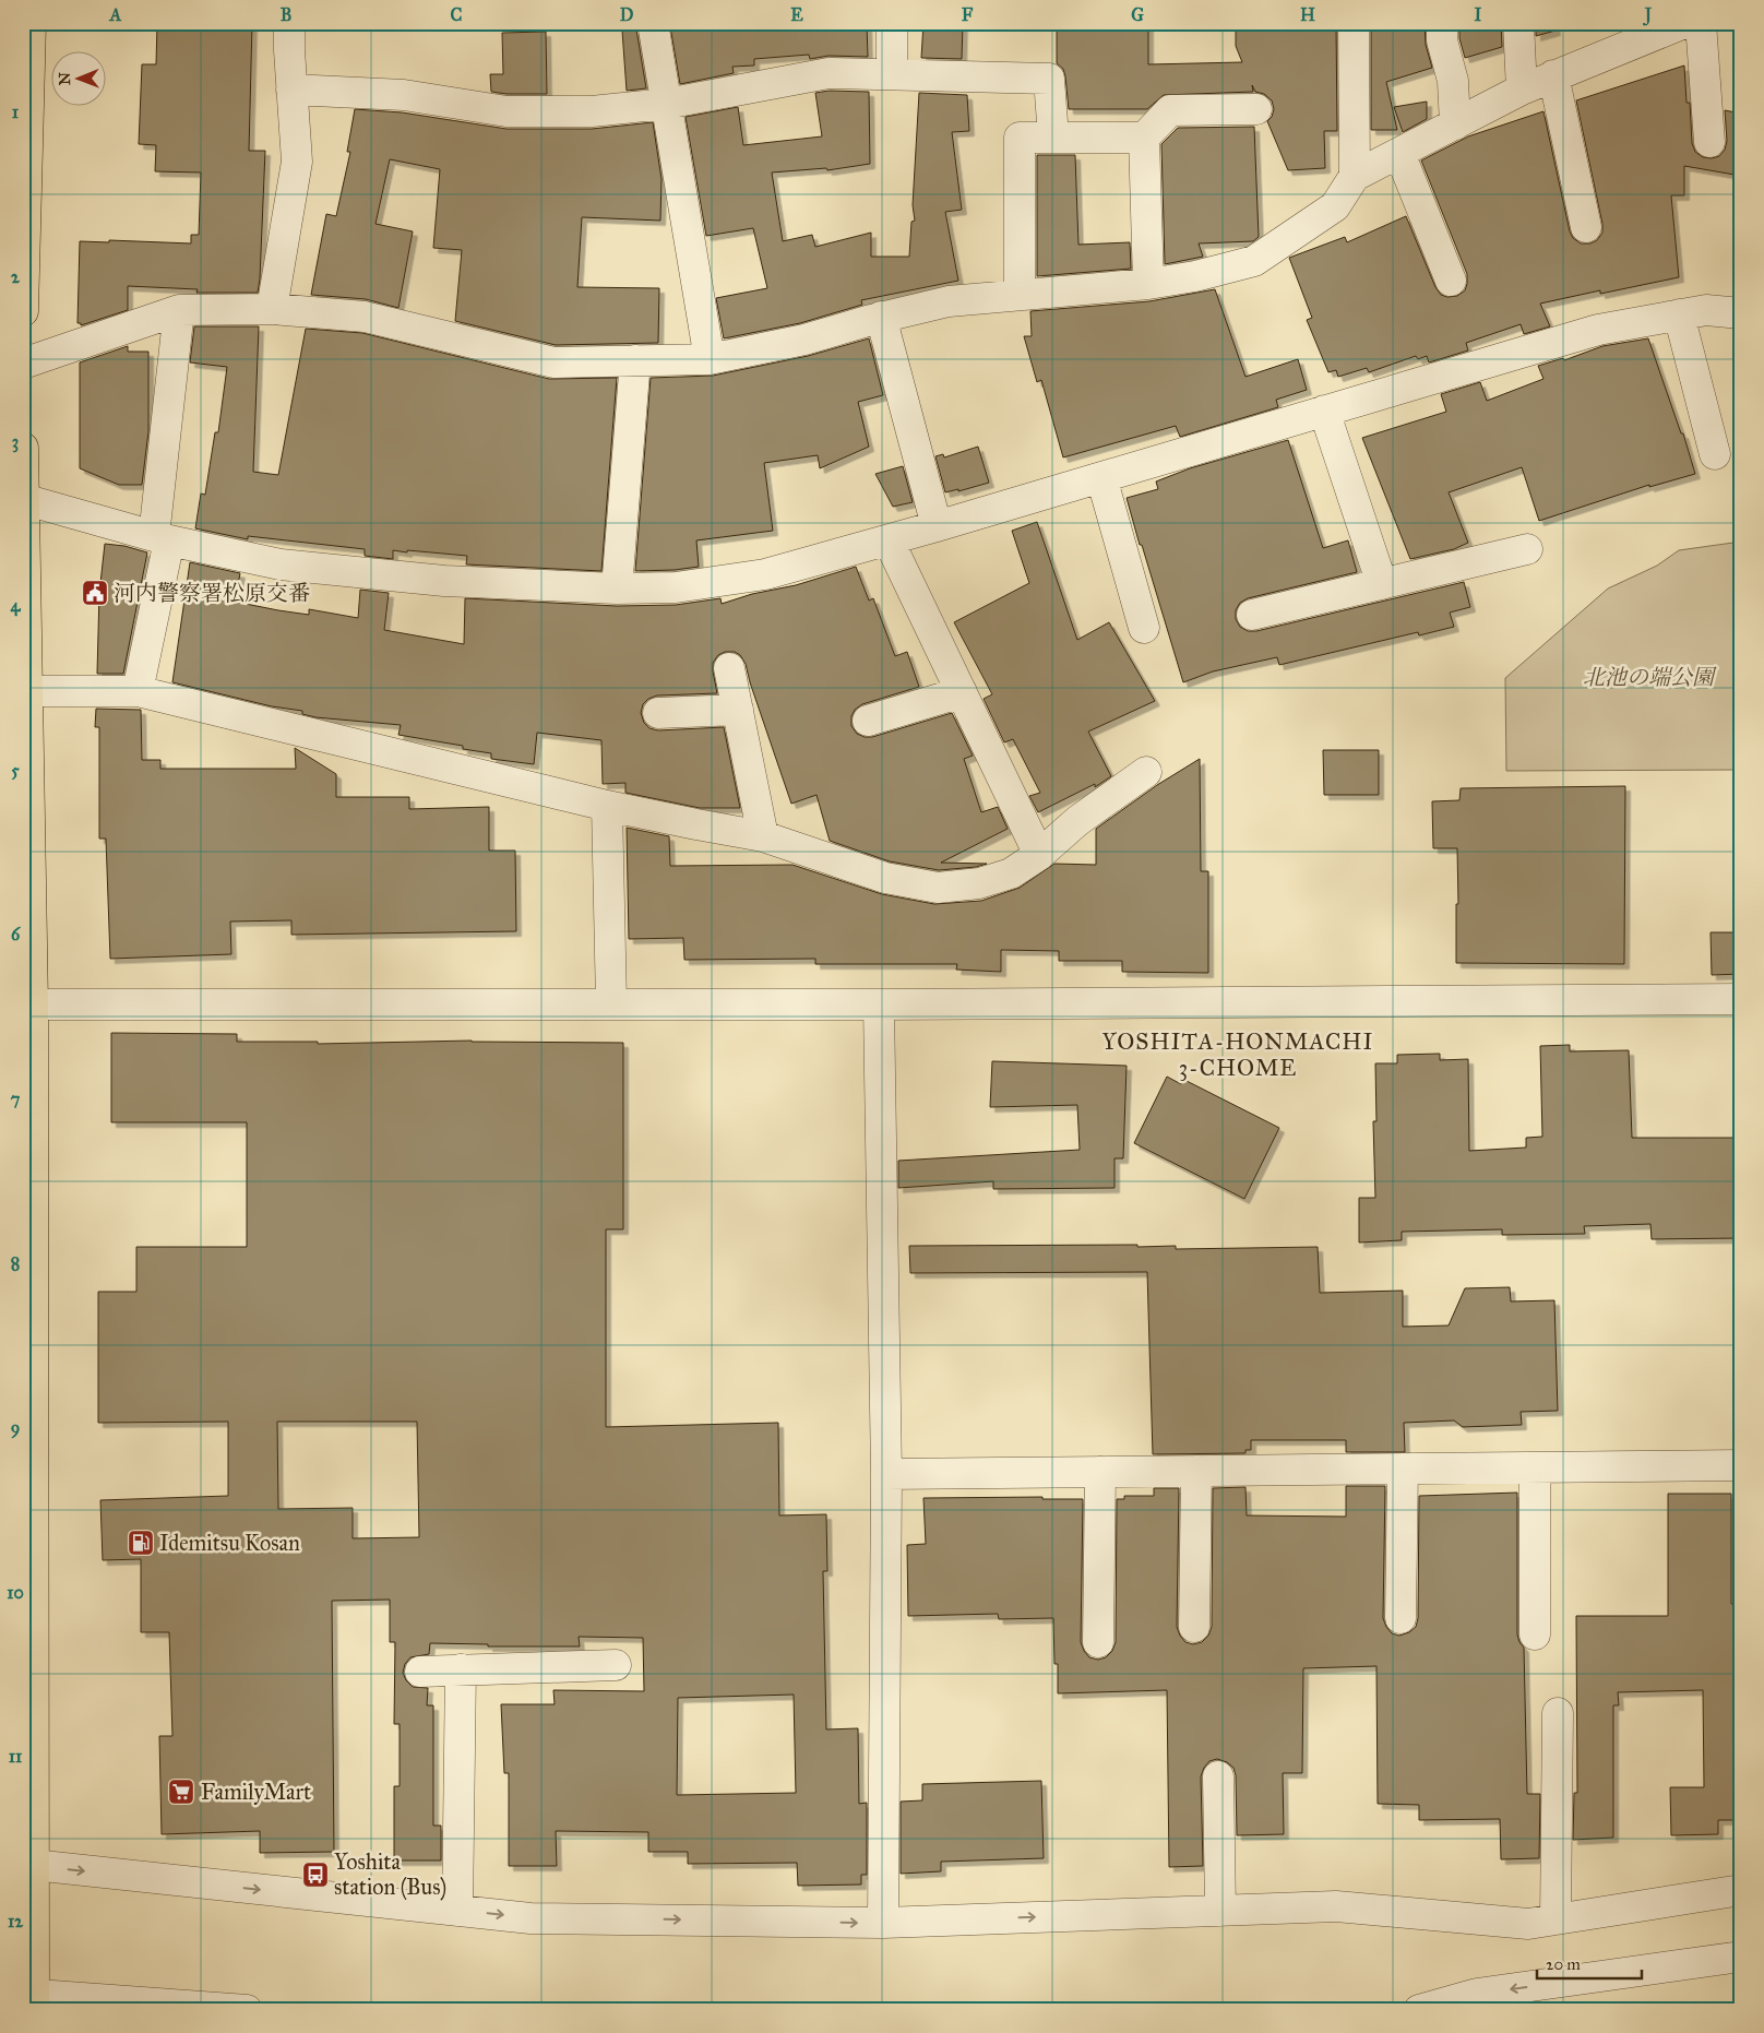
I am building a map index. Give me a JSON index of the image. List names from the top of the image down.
{
  "districts": ["YOSHITA-HONMACHI 3-CHOME"],
  "parks": ["北池の端公園"],
  "places": {
    "public building": ["河内警察署松原交番"],
    "fuel station": ["Idemitsu Kosan"],
    "supermarket": ["FamilyMart"],
    "bus stop": ["Yoshita station (Bus)"]
  },
  "scale_bar": "20 m",
  "north": "left",
  "grid": {
    "columns": [
      "A",
      "B",
      "C",
      "D",
      "E",
      "F",
      "G",
      "H",
      "I",
      "J"
    ],
    "rows": [
      "1",
      "2",
      "3",
      "4",
      "5",
      "6",
      "7",
      "8",
      "9",
      "10",
      "11",
      "12"
    ]
  }
}
